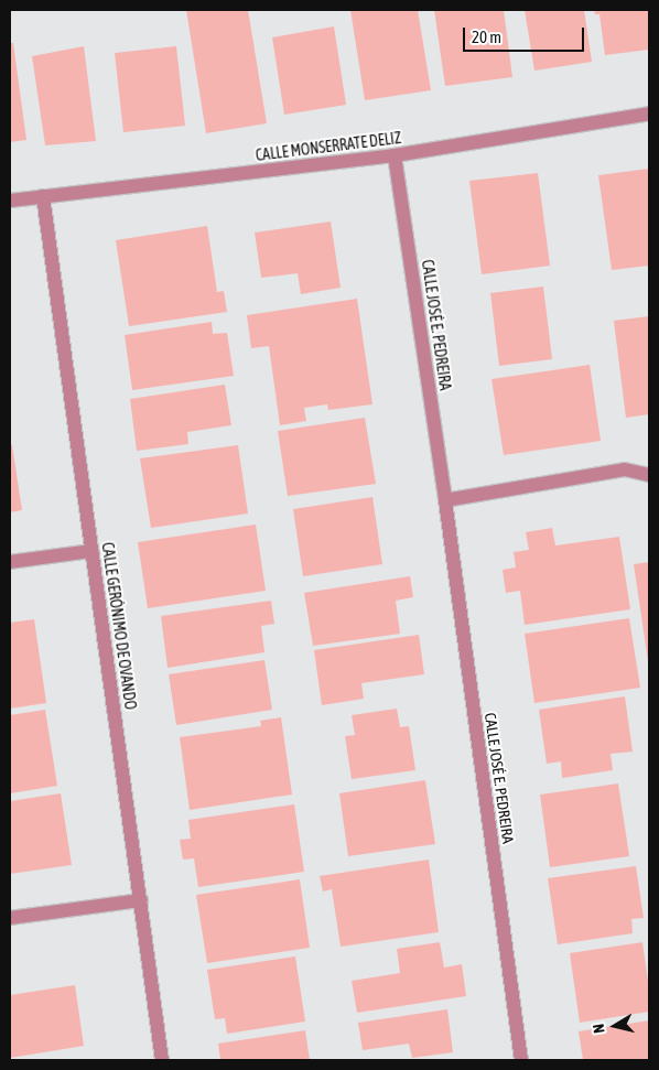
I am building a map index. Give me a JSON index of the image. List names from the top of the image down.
{
  "streets": {
    "street": ["CALLE MONSERRATE DELIZ", "CALLE JOSÉ E. PEDREIRA", "CALLE GERÓNIMO DE OVANDO"]
  },
  "crossings": [
    ["CALLE MONSERRATE DELIZ", "CALLE JOSÉ E. PEDREIRA"],
    ["CALLE MONSERRATE DELIZ", "CALLE GERÓNIMO DE OVANDO"]
  ],
  "scale_bar": "20 m",
  "north": "left"
}
